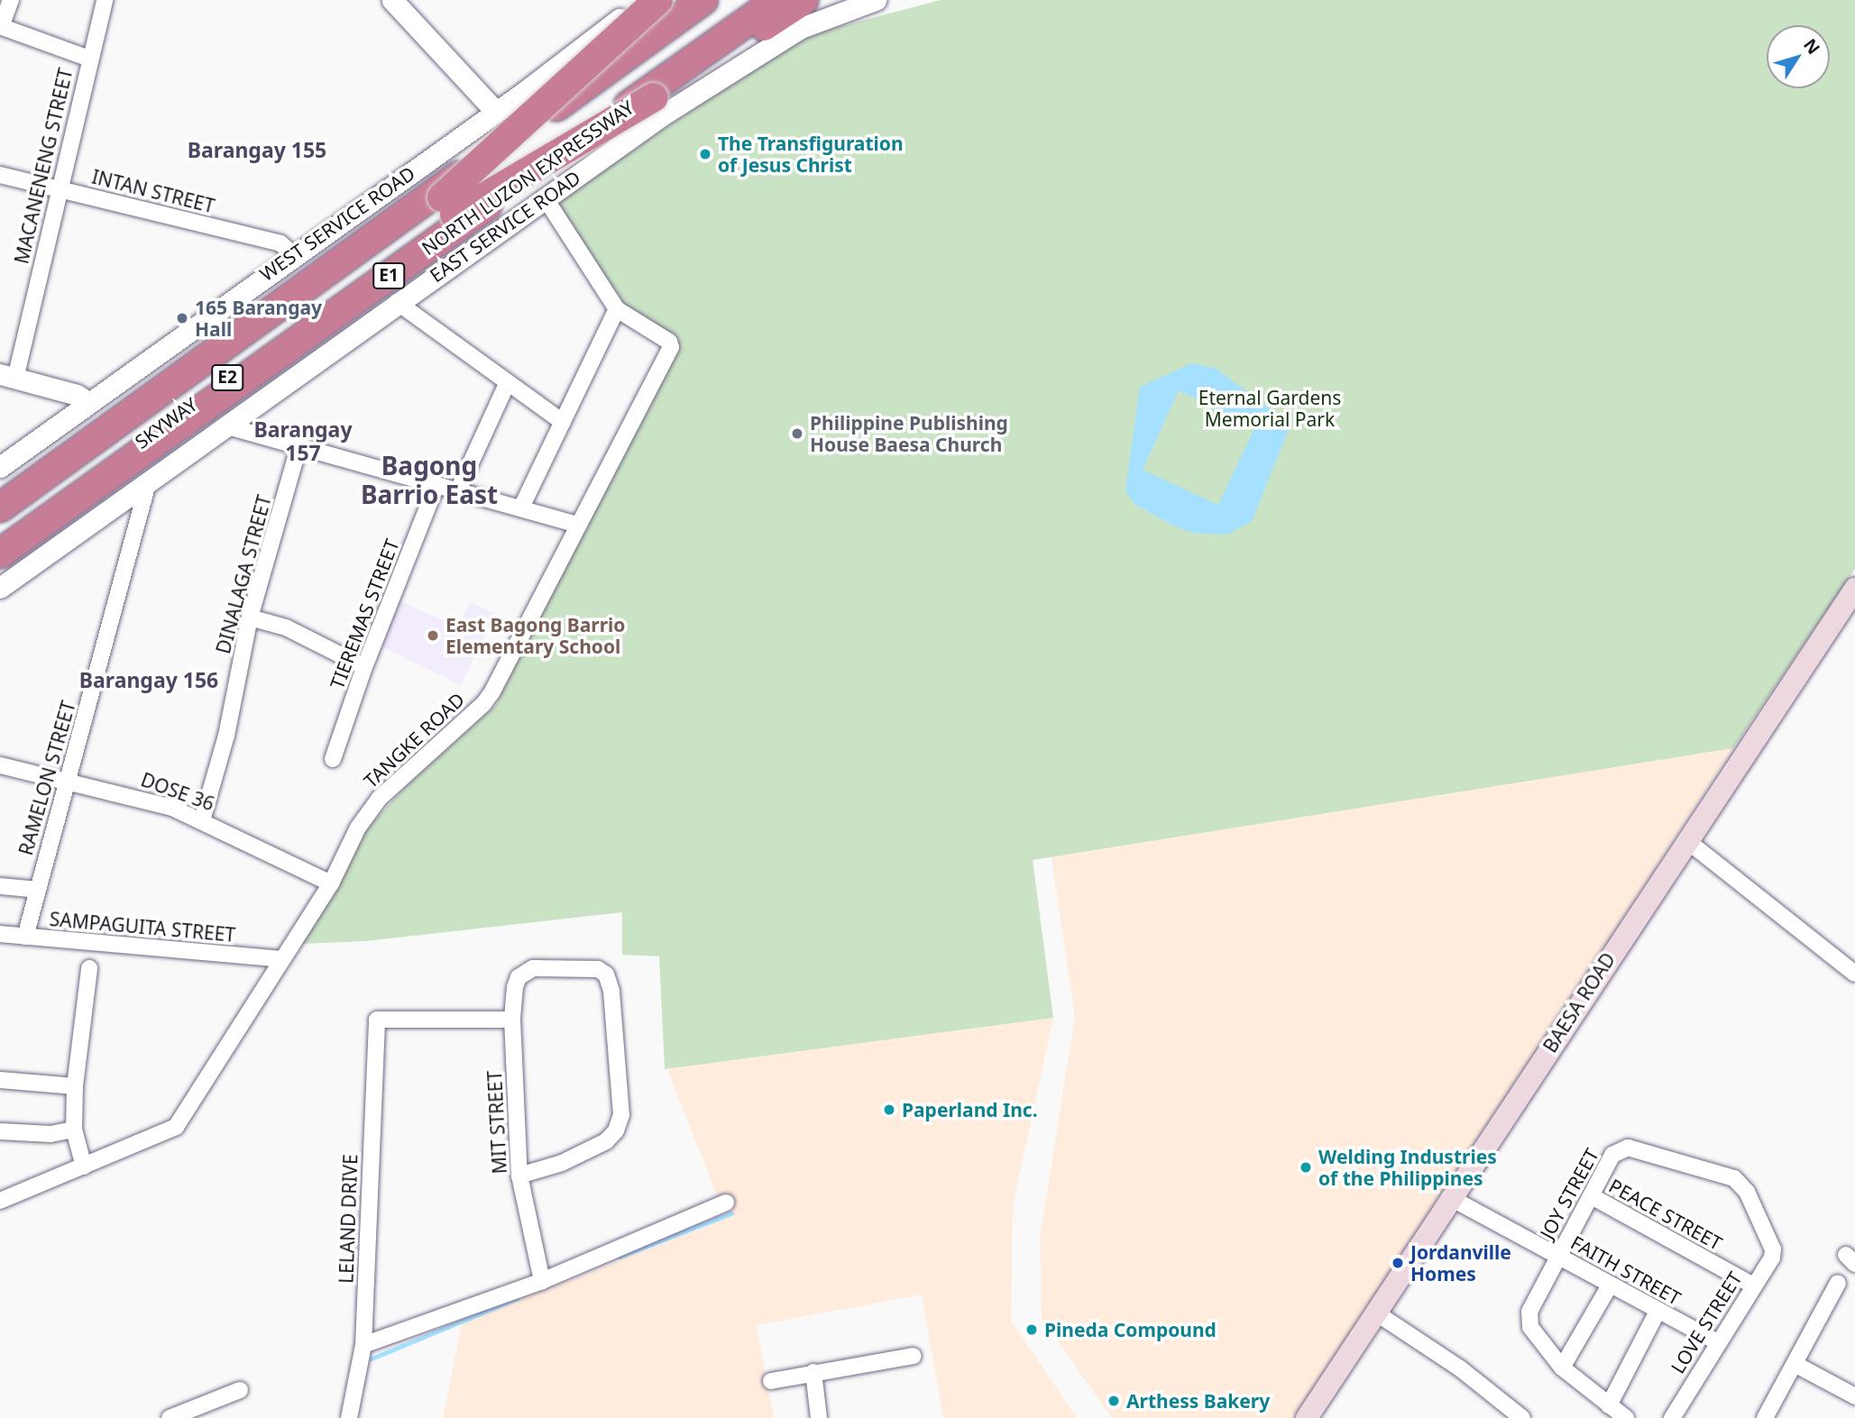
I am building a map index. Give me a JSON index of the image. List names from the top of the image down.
{
  "streets": {
    "highway": [
      "NORTH LUZON EXPRESSWAY",
      "E1",
      "E2",
      "SKYWAY"
    ],
    "main road": ["BAESA ROAD"],
    "street": [
      "MACANENENG STREET",
      "INTAN STREET",
      "WEST SERVICE ROAD",
      "EAST SERVICE ROAD",
      "DINALAGA STREET",
      "TIEREMAS STREET",
      "TANGKE ROAD",
      "RAMELON STREET",
      "DOSE 36",
      "SAMPAGUITA STREET",
      "MIT STREET",
      "JOY STREET",
      "PEACE STREET",
      "LELAND DRIVE",
      "FAITH STREET",
      "LOVE STREET"
    ]
  },
  "crossings": [
    ["MACANENENG STREET", "INTAN STREET"],
    ["INTAN STREET", "WEST SERVICE ROAD"],
    ["EAST SERVICE ROAD", "RAMELON STREET"],
    ["DINALAGA STREET", "DOSE 36"],
    ["TANGKE ROAD", "DOSE 36"],
    ["TANGKE ROAD", "SAMPAGUITA STREET"],
    ["RAMELON STREET", "DOSE 36"],
    ["RAMELON STREET", "SAMPAGUITA STREET"],
    ["BAESA ROAD", "FAITH STREET"],
    ["MIT STREET", "LELAND DRIVE"],
    ["JOY STREET", "PEACE STREET"],
    ["JOY STREET", "FAITH STREET"],
    ["JOY STREET", "LOVE STREET"],
    ["PEACE STREET", "LOVE STREET"],
    ["FAITH STREET", "LOVE STREET"]
  ],
  "districts": [
    "Barangay 155",
    "Barangay 157",
    "Bagong Barrio East",
    "Barangay 156"
  ],
  "parks": ["Eternal Gardens Memorial Park"],
  "places": [
    "The Transfiguration of Jesus Christ",
    "165 Barangay Hall",
    "Philippine Publishing House Baesa Church",
    "East Bagong Barrio Elementary School",
    "Paperland Inc.",
    "Welding Industries of the Philippines",
    "Jordanville Homes",
    "Pineda Compound",
    "Arthess Bakery"
  ],
  "north": "top right"
}
